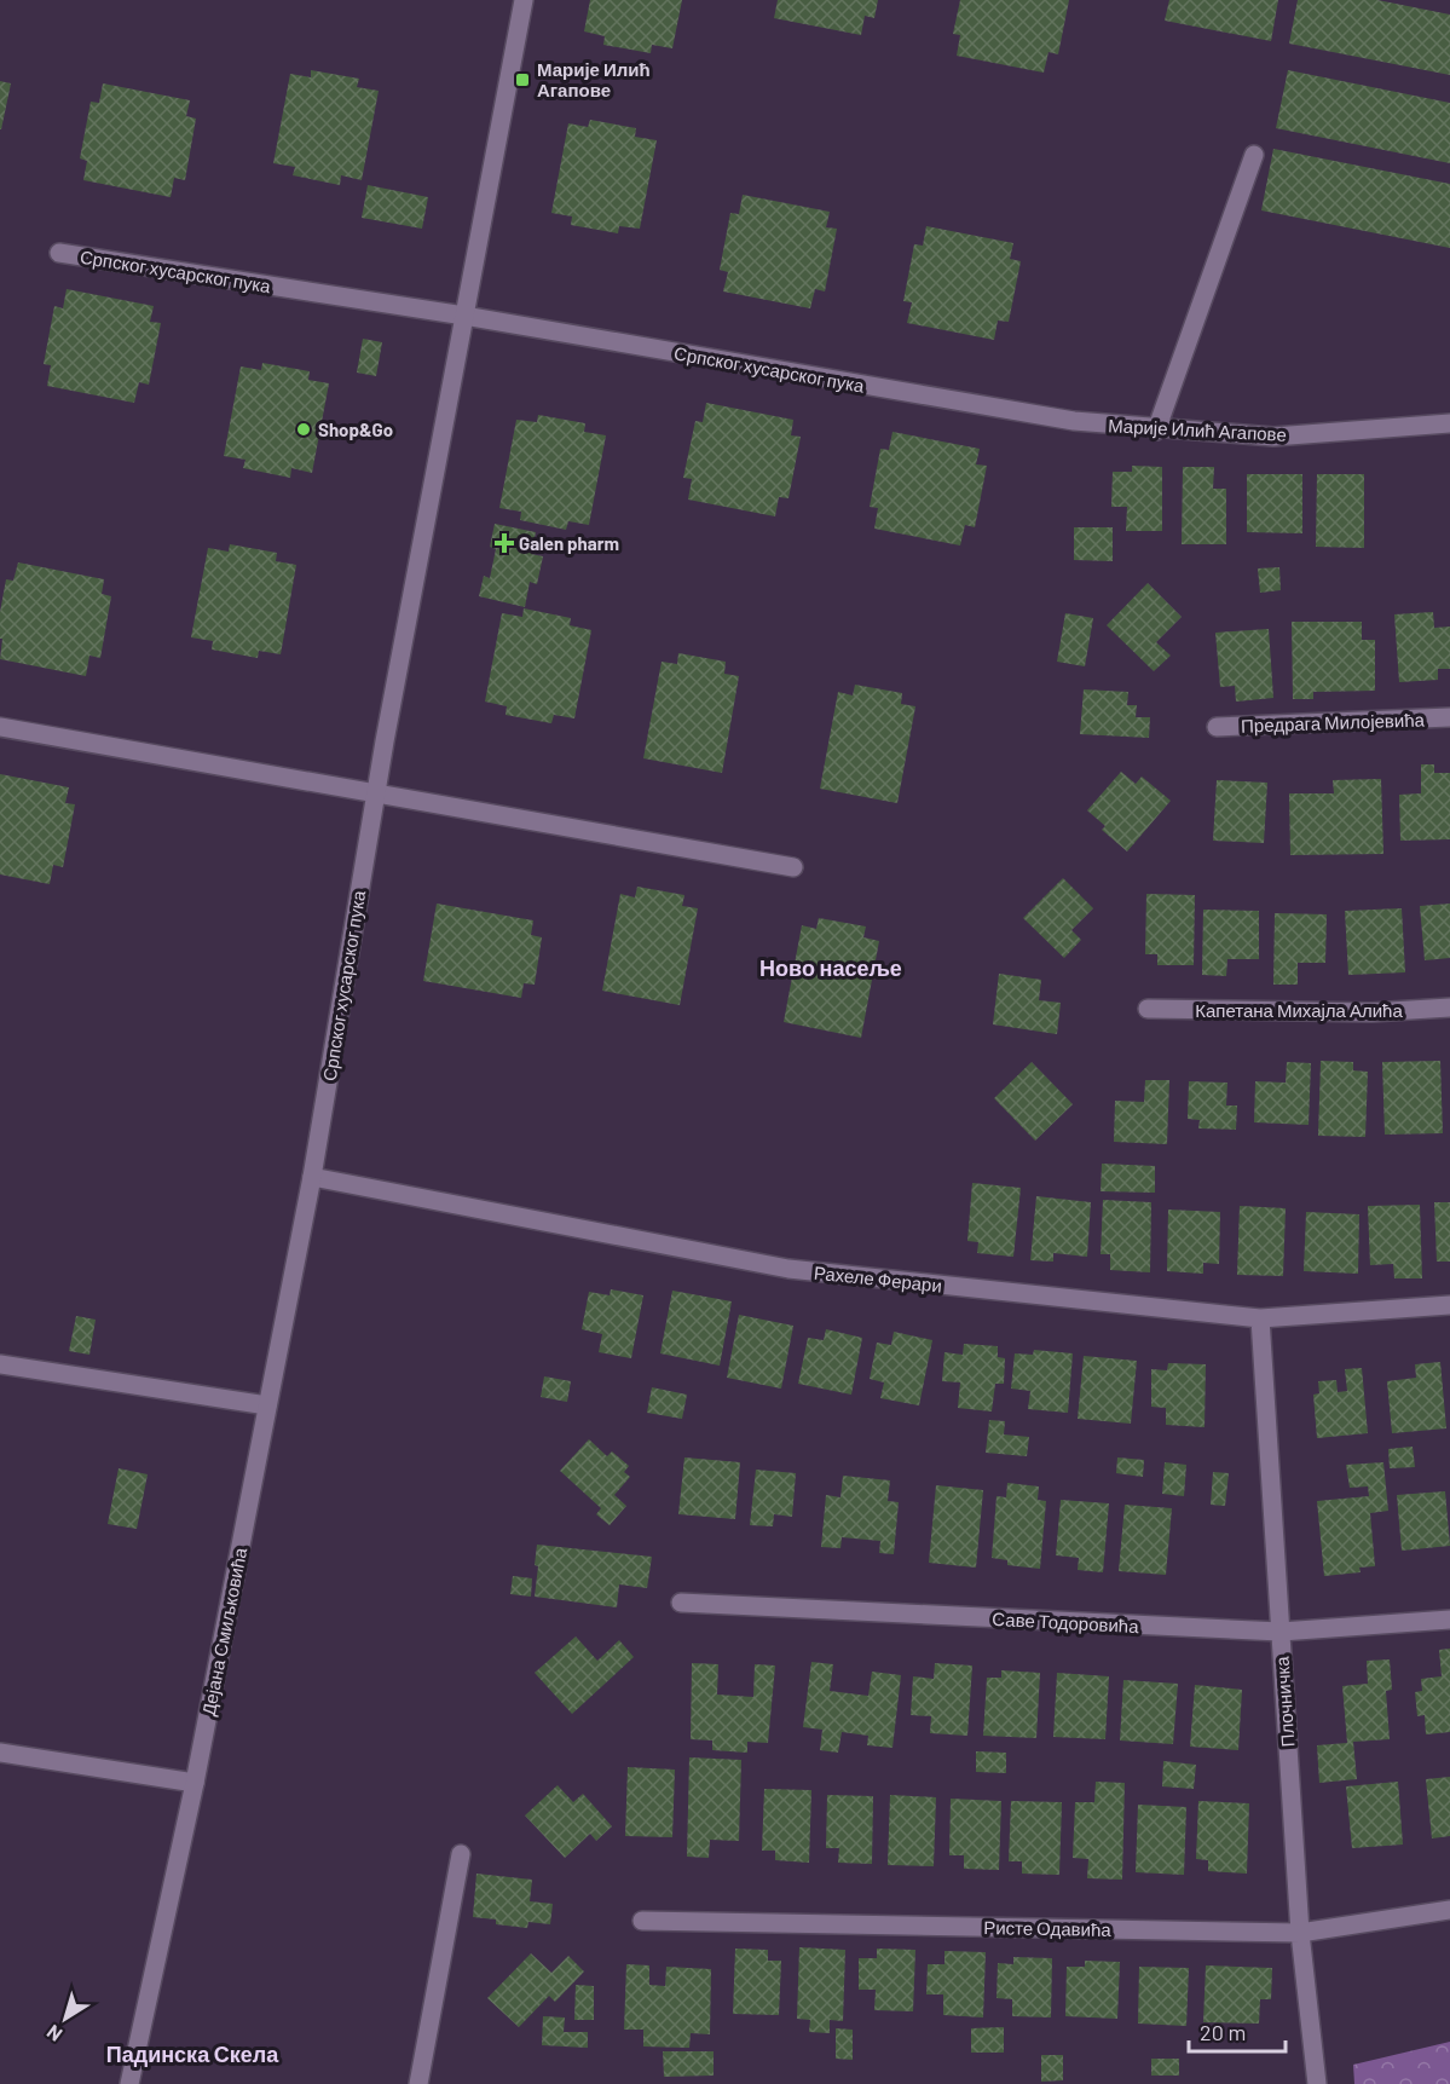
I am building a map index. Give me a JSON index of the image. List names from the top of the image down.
{
  "streets": {
    "street": [
      "Српског хусарског пука",
      "Марије Илић Агапове",
      "Предрага Милојевића",
      "Капетана Михајла Алића",
      "Рахеле Ферари",
      "Саве Тодоровића",
      "Дејана Смиљковића",
      "Плочничка",
      "Ристе Одавића"
    ]
  },
  "crossings": [
    ["Српског хусарског пука", "Марије Илић Агапове"],
    ["Српског хусарског пука", "Рахеле Ферари"],
    ["Српског хусарског пука", "Дејана Смиљковића"],
    ["Рахеле Ферари", "Дејана Смиљковића"],
    ["Рахеле Ферари", "Плочничка"],
    ["Саве Тодоровића", "Плочничка"],
    ["Плочничка", "Ристе Одавића"]
  ],
  "districts": ["Ново насеље", "Падинска Скела"],
  "places": {
    "transit": ["Марије Илић Агапове"],
    "other": ["Shop&Go"],
    "health": ["Galen pharm"]
  },
  "scale_bar": "20 m",
  "north": "bottom left"
}
